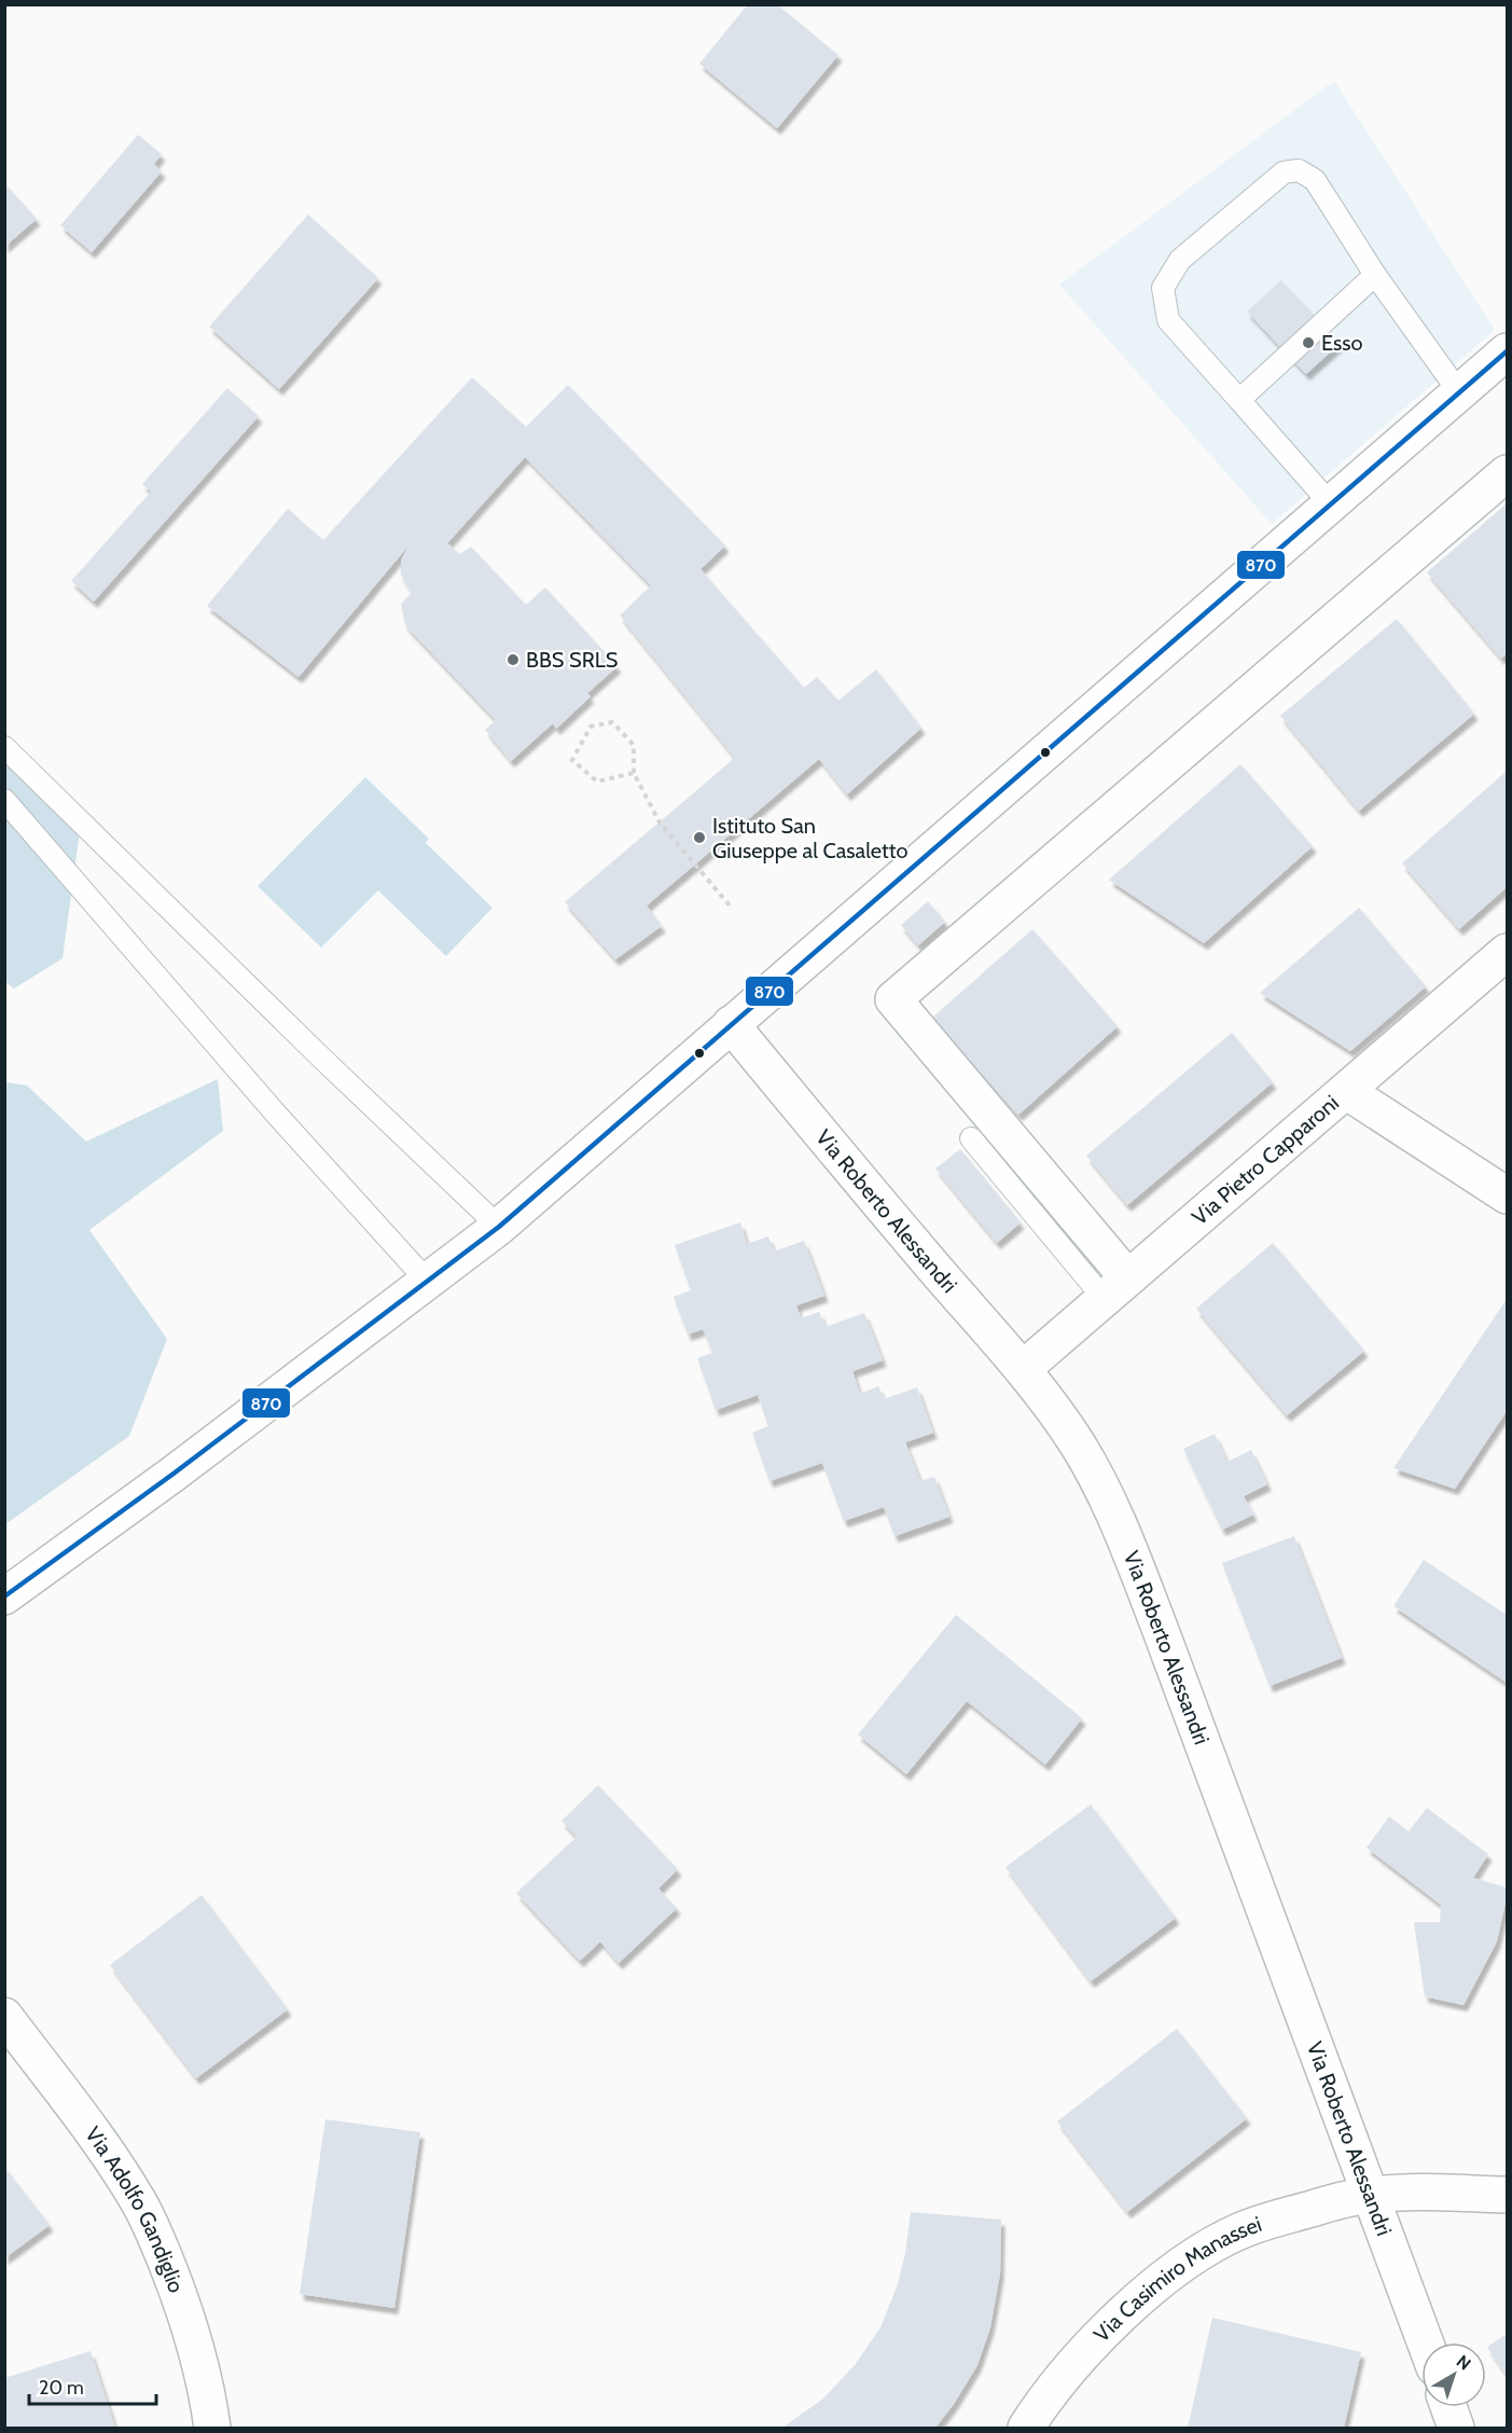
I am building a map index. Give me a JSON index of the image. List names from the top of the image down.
{
  "streets": {
    "street": [
      "Via Pietro Capparoni",
      "Via Roberto Alessandri",
      "Via Adolfo Gandiglio",
      "Via Casimiro Manassei"
    ]
  },
  "crossings": [
    ["Via Pietro Capparoni", "Via Roberto Alessandri"],
    ["Via Roberto Alessandri", "Via Casimiro Manassei"]
  ],
  "places": ["Esso", "BBS SRLS", "Istituto San Giuseppe al Casaletto"],
  "lines": ["transit line 870"],
  "scale_bar": "20 m",
  "north": "top right"
}
